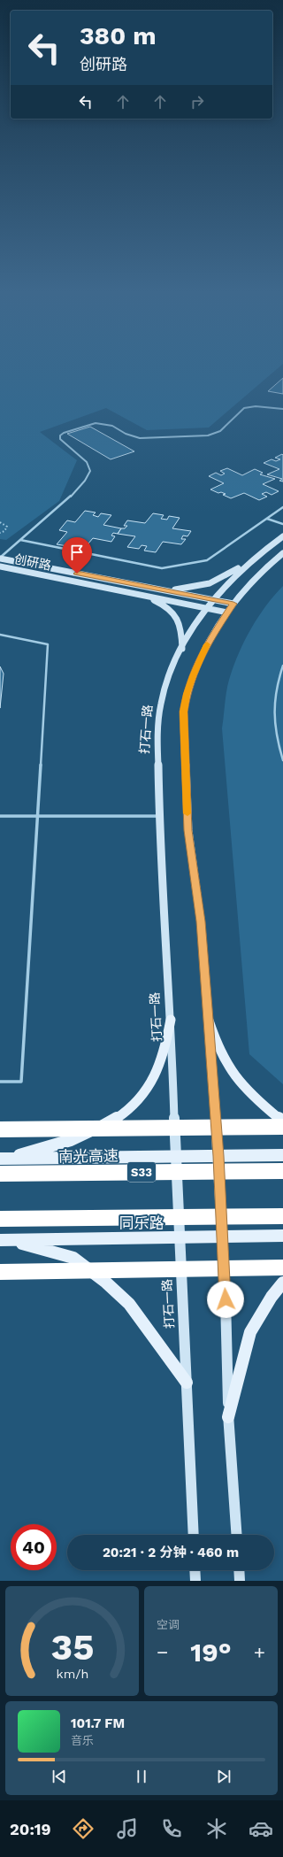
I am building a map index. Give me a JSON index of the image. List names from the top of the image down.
{
  "streets": {
    "highway": ["南光高速", "S33"],
    "main road": ["创研路", "打石一路", "同乐路"]
  },
  "crossings": [
    ["创研路", "打石一路"],
    ["打石一路", "同乐路"]
  ],
  "page": {
    "turn": ["380 m", "创研路"],
    "limit": "40",
    "trip": "20:21 · 2 分钟 · 460 m",
    "tile": "空调",
    "heat": ["−", "19°", "+"],
    "song": ["101.7 FM", "音乐"],
    "tabs": "20:19",
    "gauge": ["35", "km/h"]
  }
}
